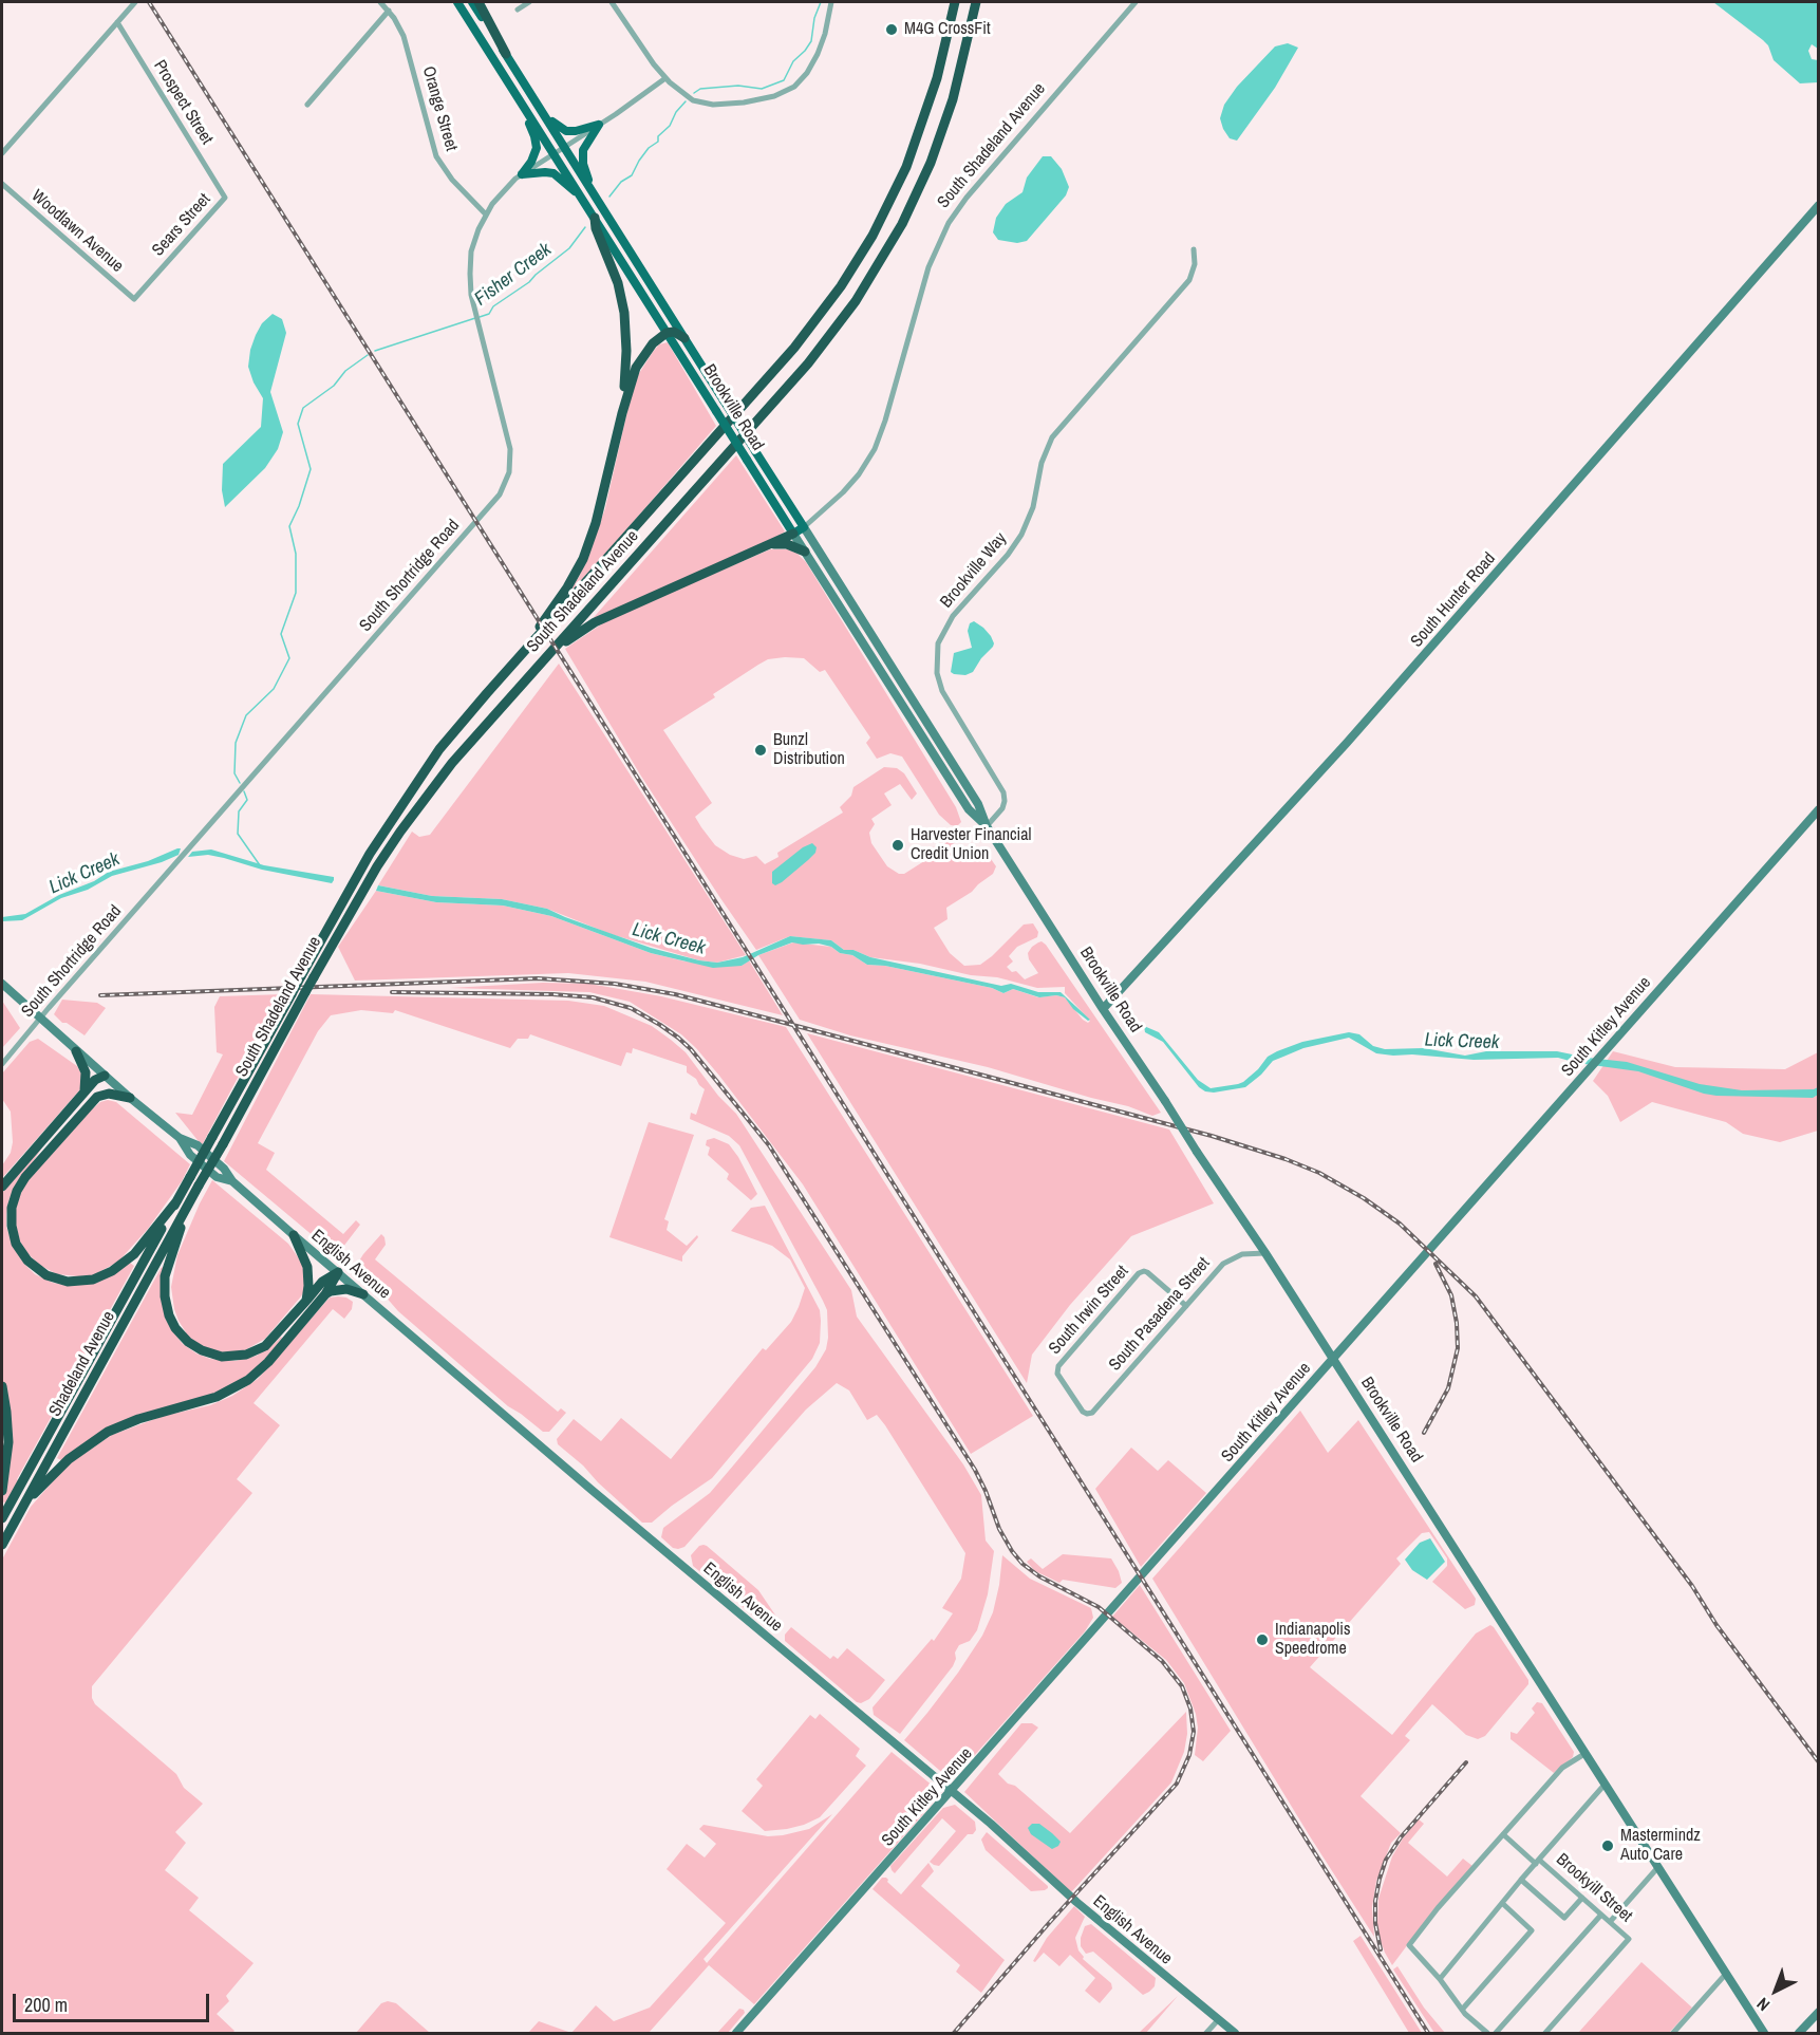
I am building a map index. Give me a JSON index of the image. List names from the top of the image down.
{
  "streets": {
    "highway": ["South Shadeland Avenue", "Shadeland Avenue"],
    "main road": ["Brookville Road"],
    "street": [
      "Prospect Street",
      "Orange Street",
      "Sears Street",
      "Woodlawn Avenue",
      "Brookville Way",
      "South Shortridge Road",
      "South Hunter Road",
      "South Kitley Avenue",
      "English Avenue",
      "South Irwin Street",
      "South Pasadena Street",
      "Brookyill Street"
    ]
  },
  "crossings": [
    ["Prospect Street", "Sears Street"],
    ["Orange Street", "South Shortridge Road"],
    ["South Shadeland Avenue", "Brookville Road"],
    ["South Shadeland Avenue", "Shadeland Avenue"],
    ["Sears Street", "Woodlawn Avenue"],
    ["Brookville Road", "Brookville Way"],
    ["Brookville Road", "South Shortridge Road"],
    ["Brookville Road", "South Hunter Road"],
    ["Brookville Road", "South Kitley Avenue"],
    ["Brookville Road", "South Pasadena Street"],
    ["South Shortridge Road", "English Avenue"],
    ["South Kitley Avenue", "English Avenue"],
    ["South Irwin Street", "South Pasadena Street"]
  ],
  "water": ["Fisher Creek", "Lick Creek"],
  "places": [
    "M4G CrossFit",
    "Bunzl Distribution",
    "Harvester Financial Credit Union",
    "Indianapolis Speedrome",
    "Mastermindz Auto Care"
  ],
  "scale_bar": "200 m",
  "north": "bottom left"
}
